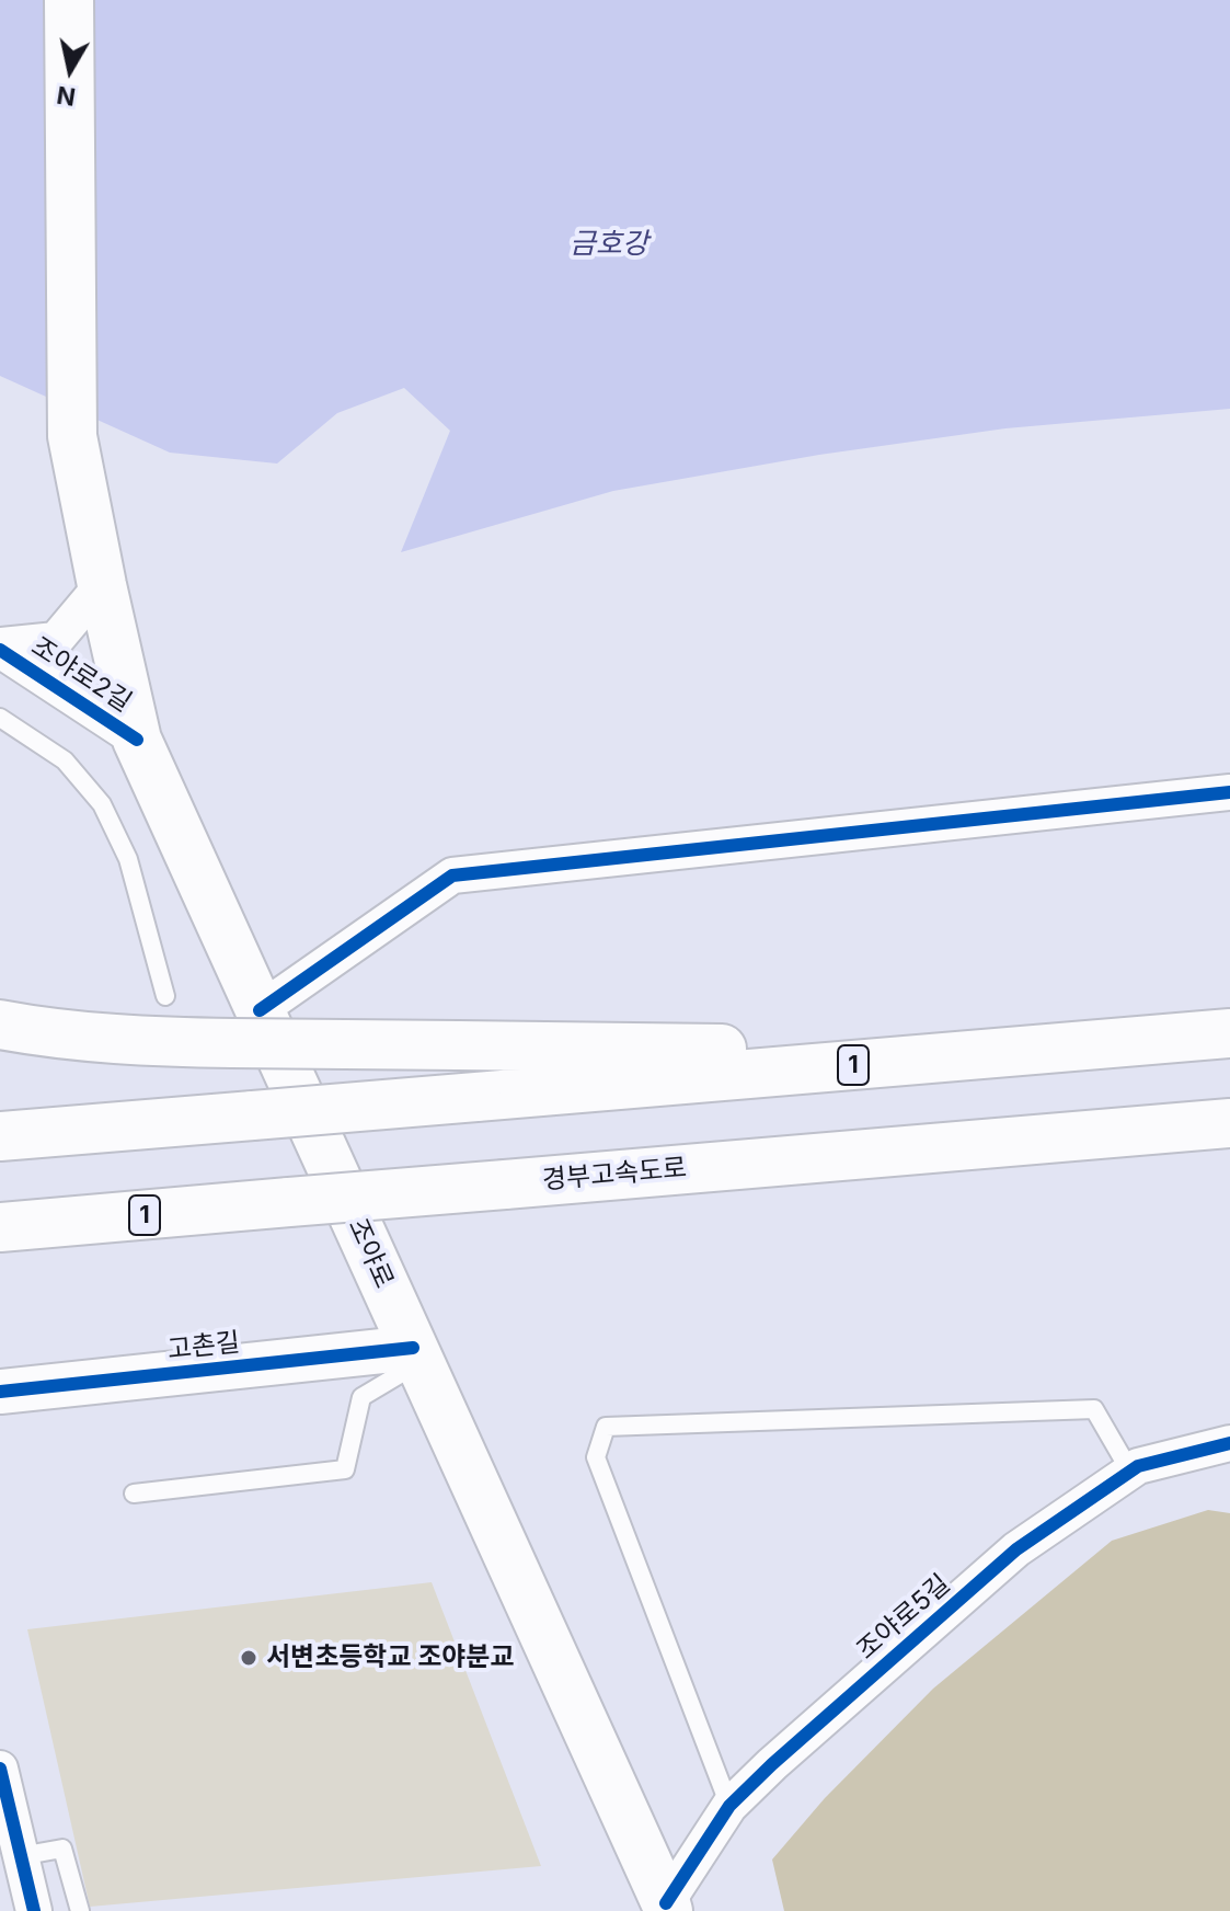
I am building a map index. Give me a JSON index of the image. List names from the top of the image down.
{
  "streets": {
    "main road": ["1", "경부고속도로", "조야로"],
    "street": ["조야로2길", "고촌길", "조야로5길"]
  },
  "crossings": [
    ["조야로2길", "조야로"],
    ["조야로", "고촌길"],
    ["조야로", "조야로5길"]
  ],
  "water": ["금호강"],
  "places": ["서변초등학교 조야분교"],
  "north": "bottom"
}
